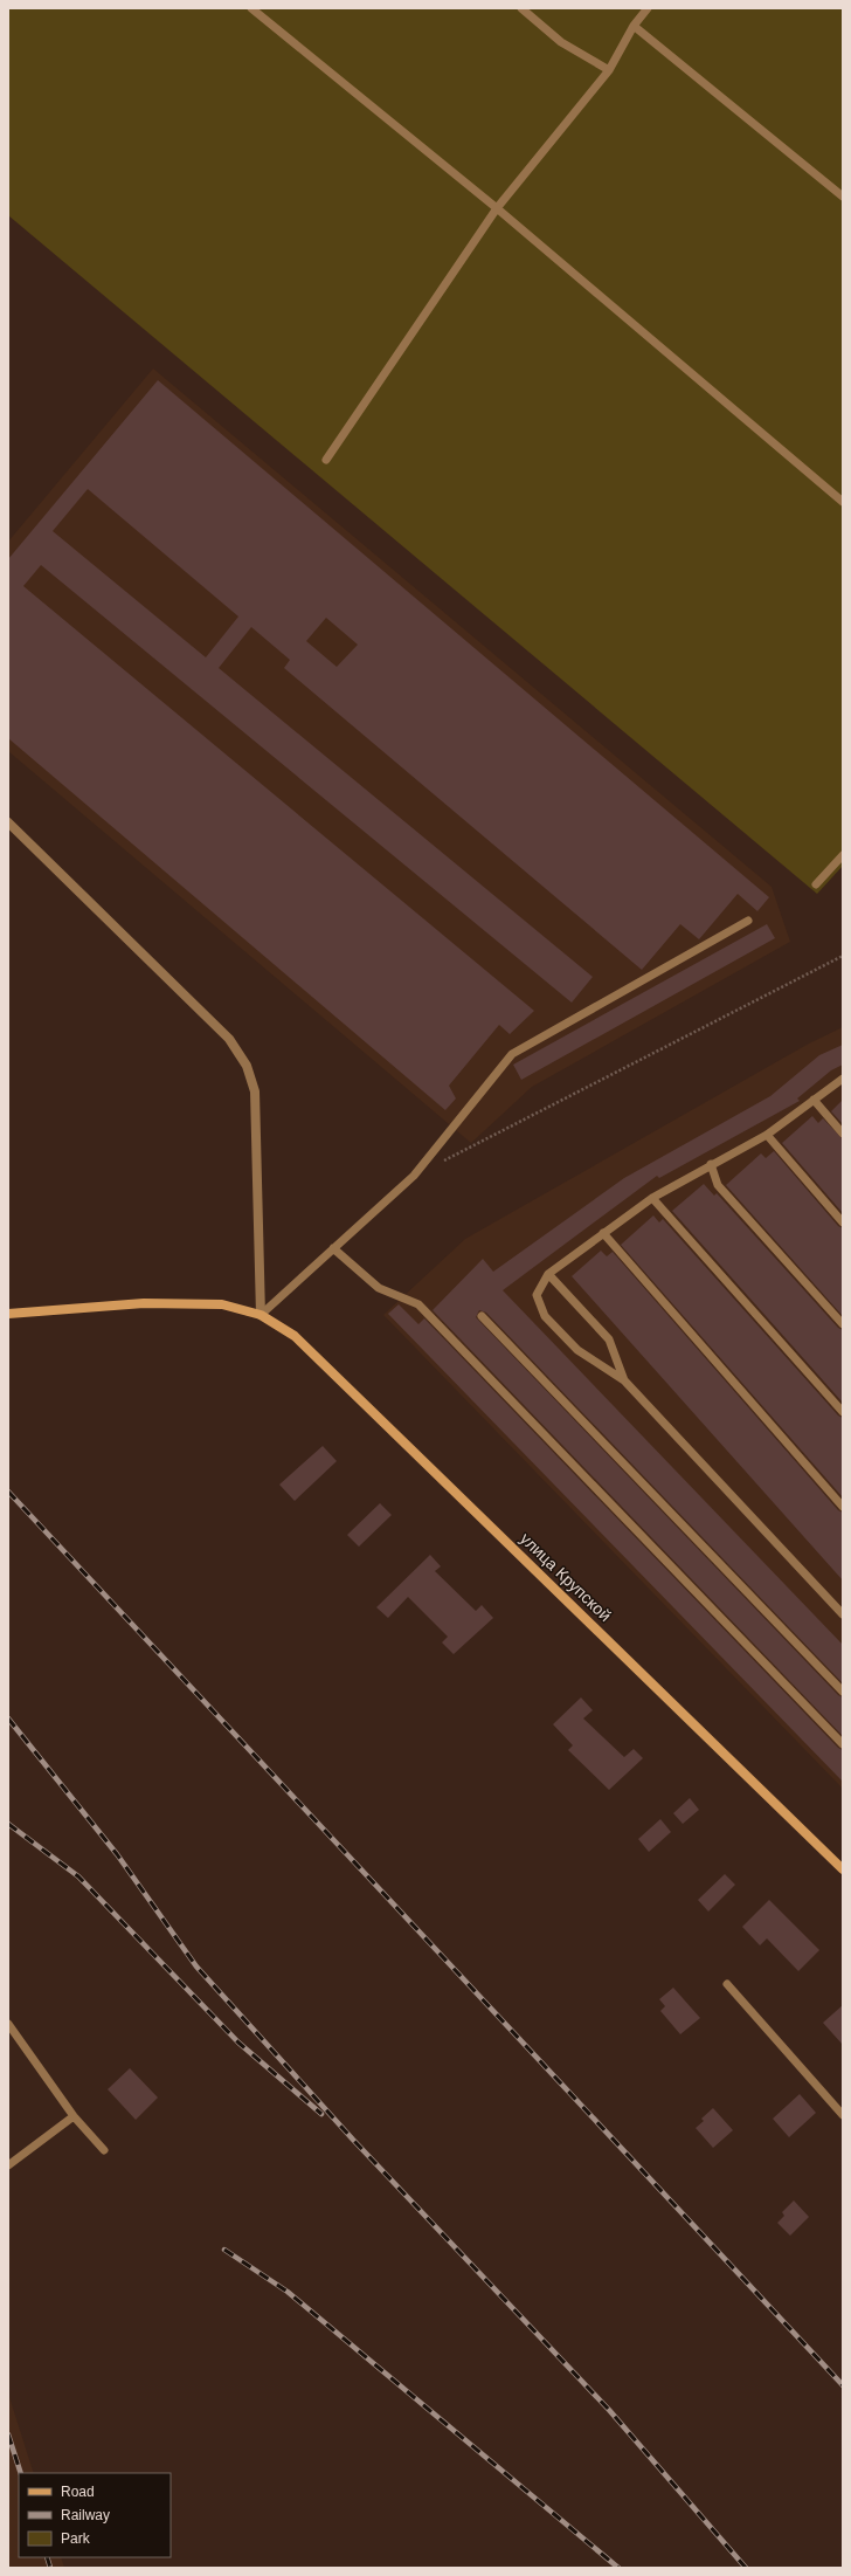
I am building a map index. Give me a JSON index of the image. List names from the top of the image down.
{
  "streets": {
    "main road": ["улица Крупской"]
  },
  "legend": ["Road", "Railway", "Park"]
}
